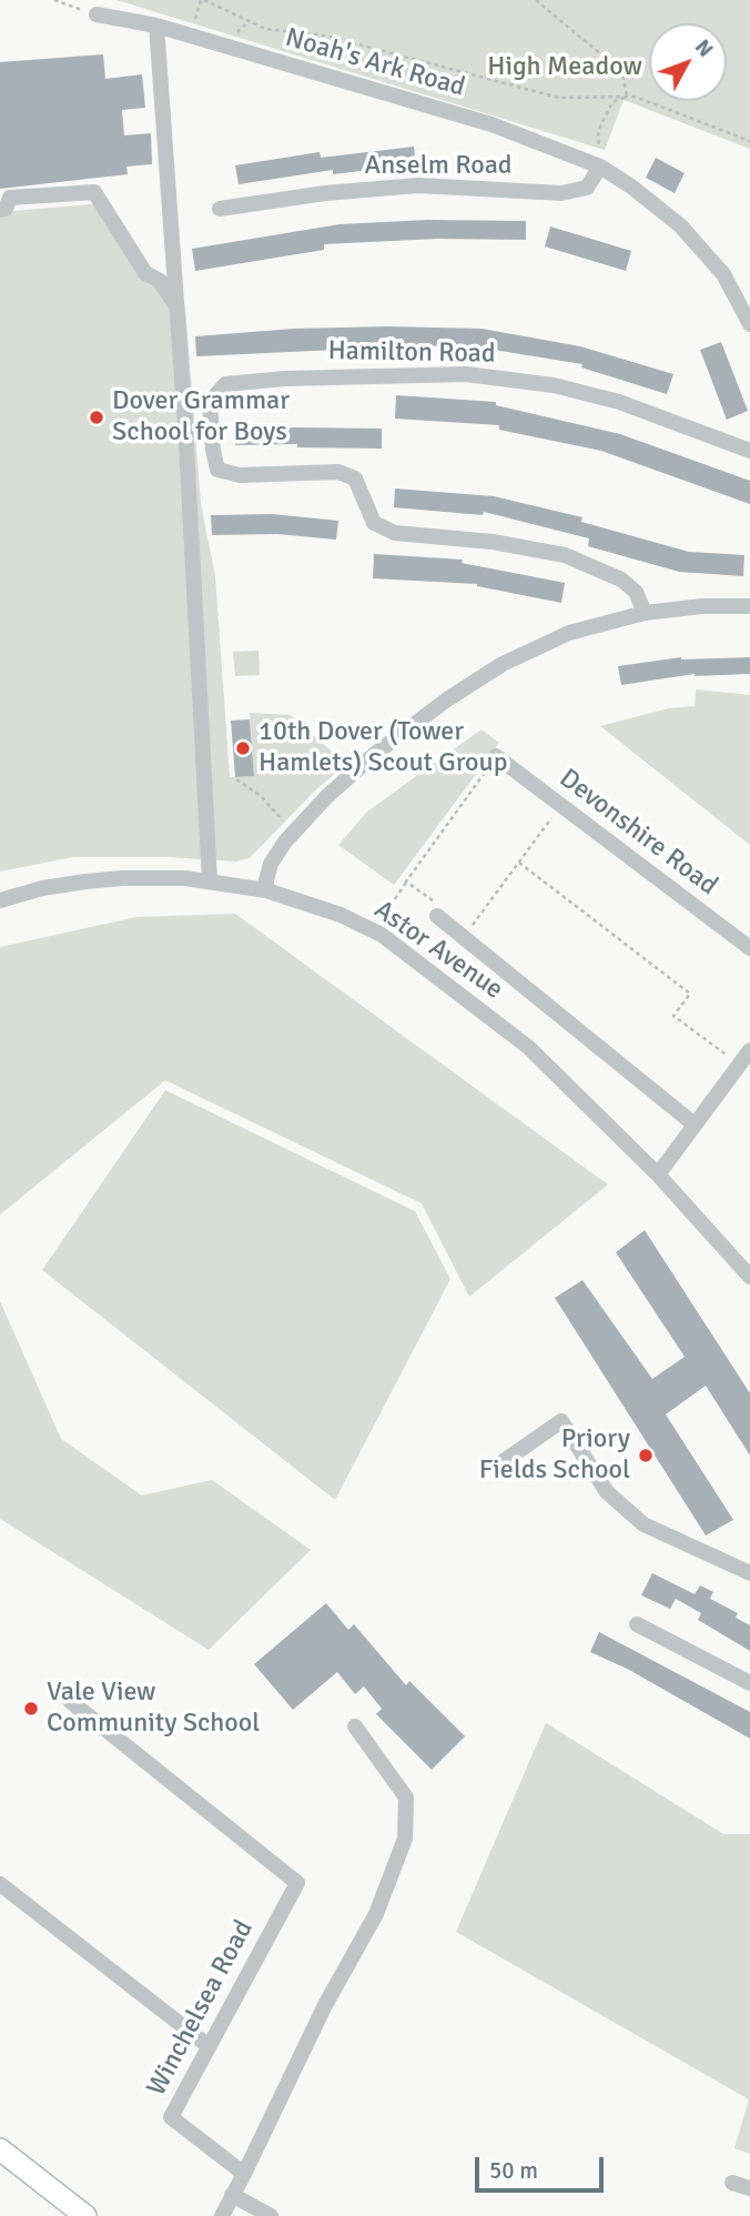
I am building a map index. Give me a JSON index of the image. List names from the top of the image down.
{
  "streets": {
    "street": [
      "Noah's Ark Road",
      "Anselm Road",
      "Hamilton Road",
      "Devonshire Road",
      "Astor Avenue",
      "Winchelsea Road"
    ]
  },
  "crossings": [
    ["Noah's Ark Road", "Anselm Road"]
  ],
  "parks": ["High Meadow"],
  "places": [
    "Dover Grammar School for Boys",
    "10th Dover (Tower Hamlets) Scout Group",
    "Priory Fields School",
    "Vale View Community School"
  ],
  "scale_bar": "50 m",
  "north": "top right"
}
